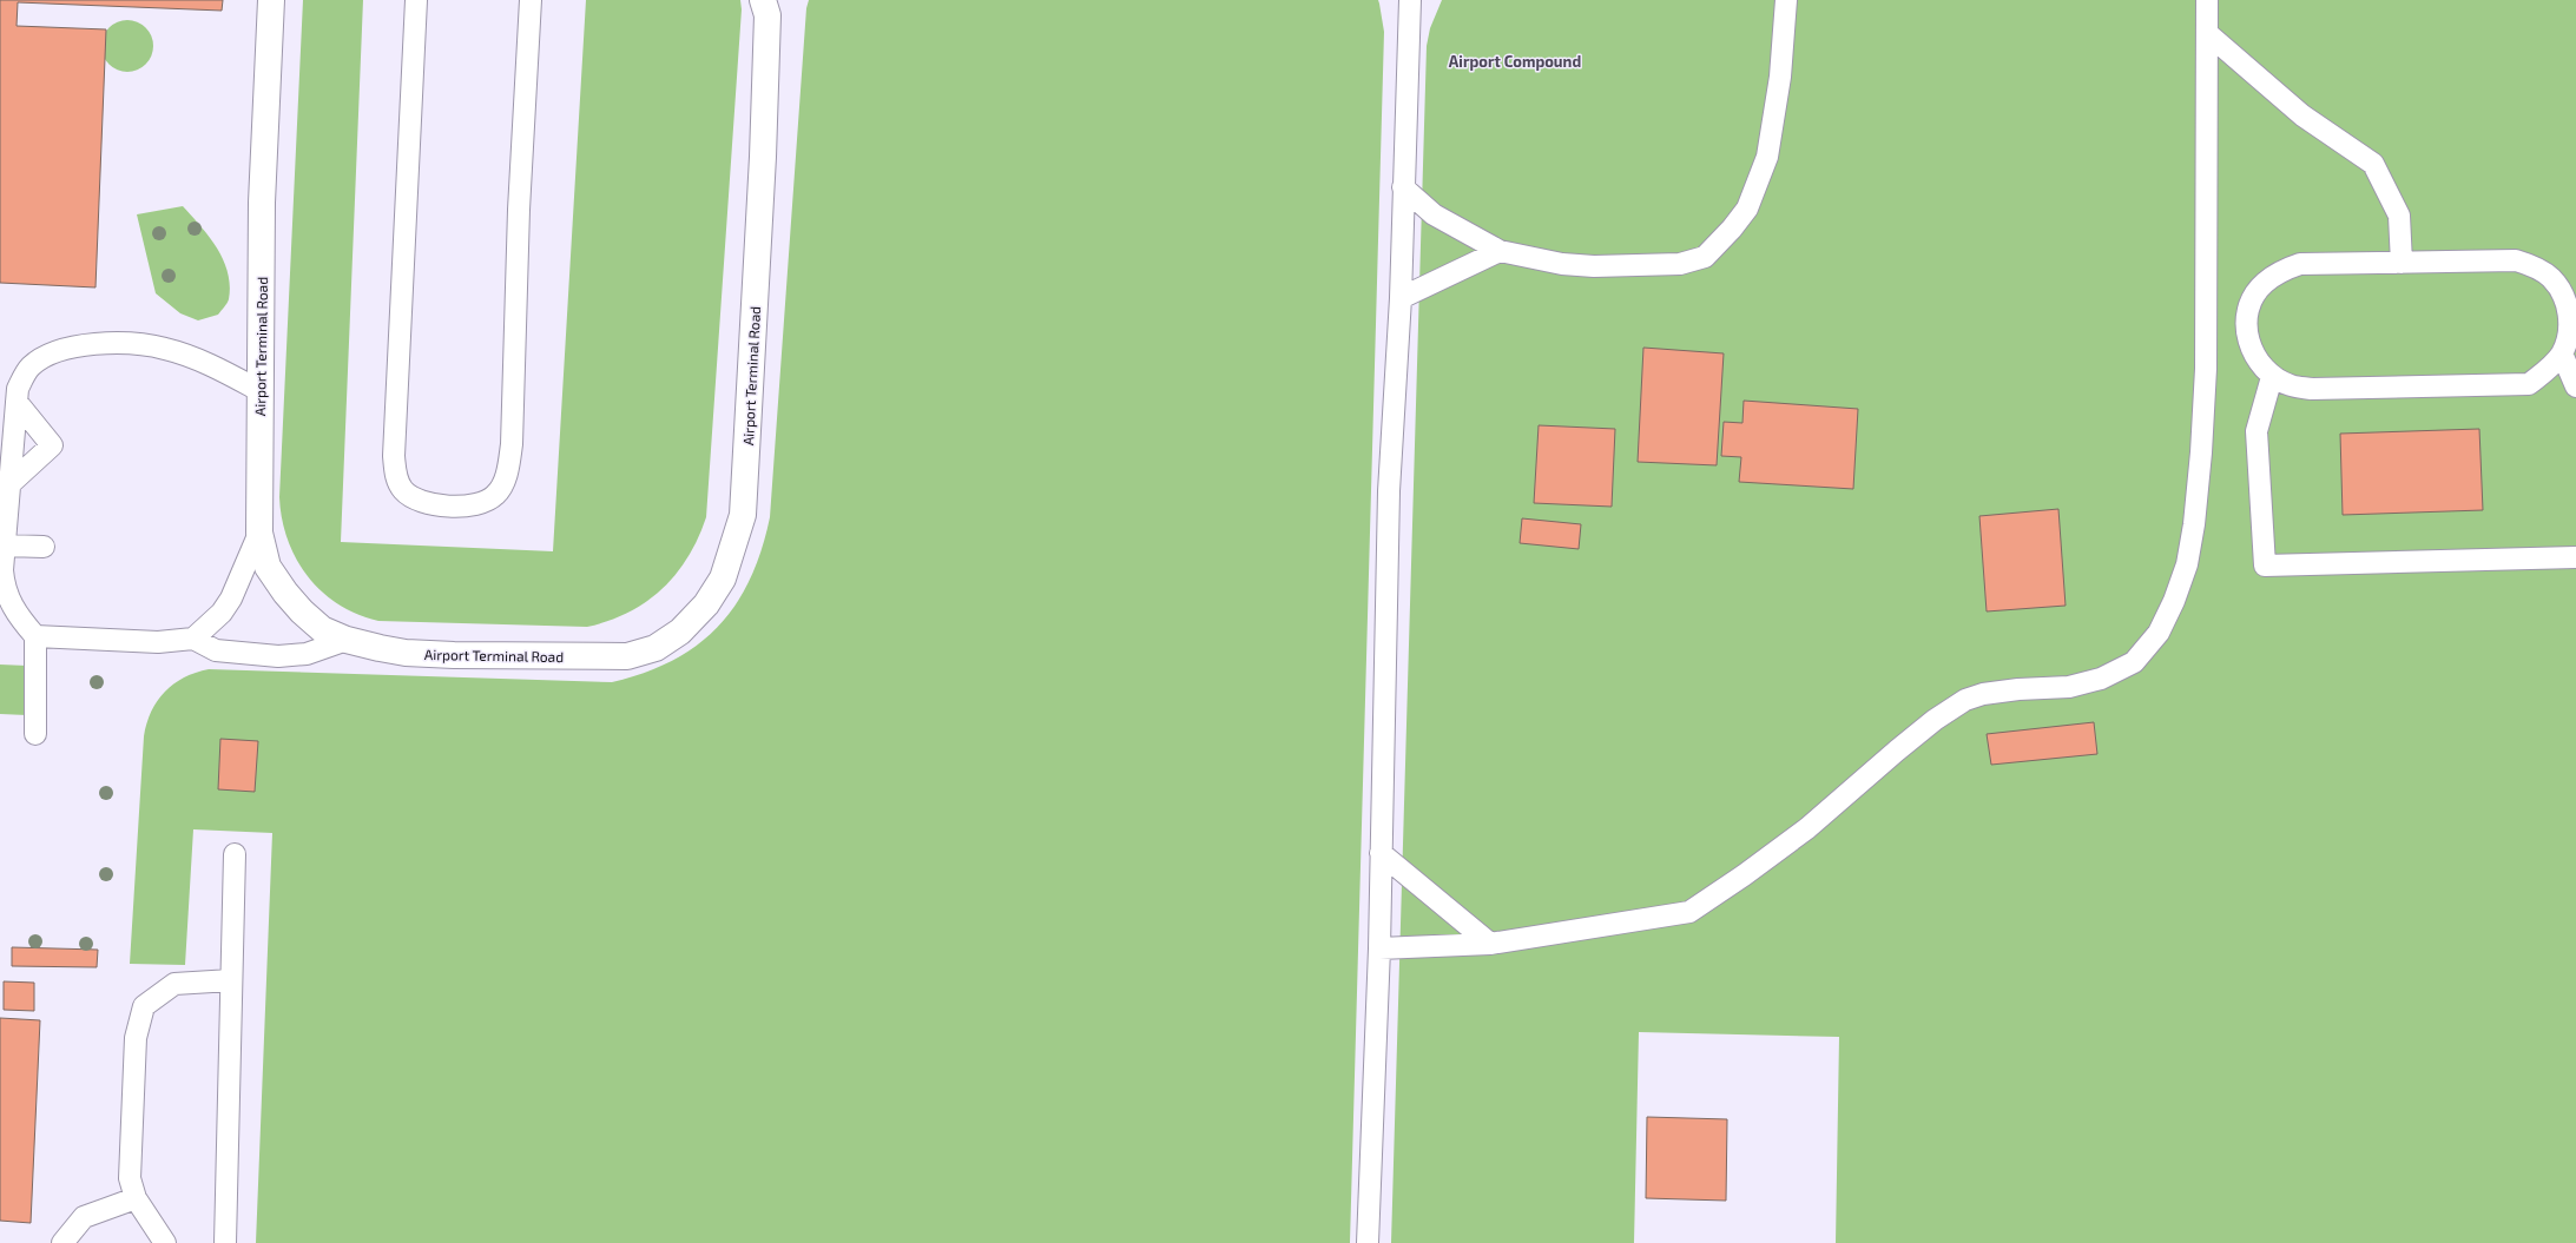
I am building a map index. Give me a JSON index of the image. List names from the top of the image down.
{
  "streets": {
    "street": ["Airport Terminal Road"]
  },
  "districts": ["Airport Compound"]
}
